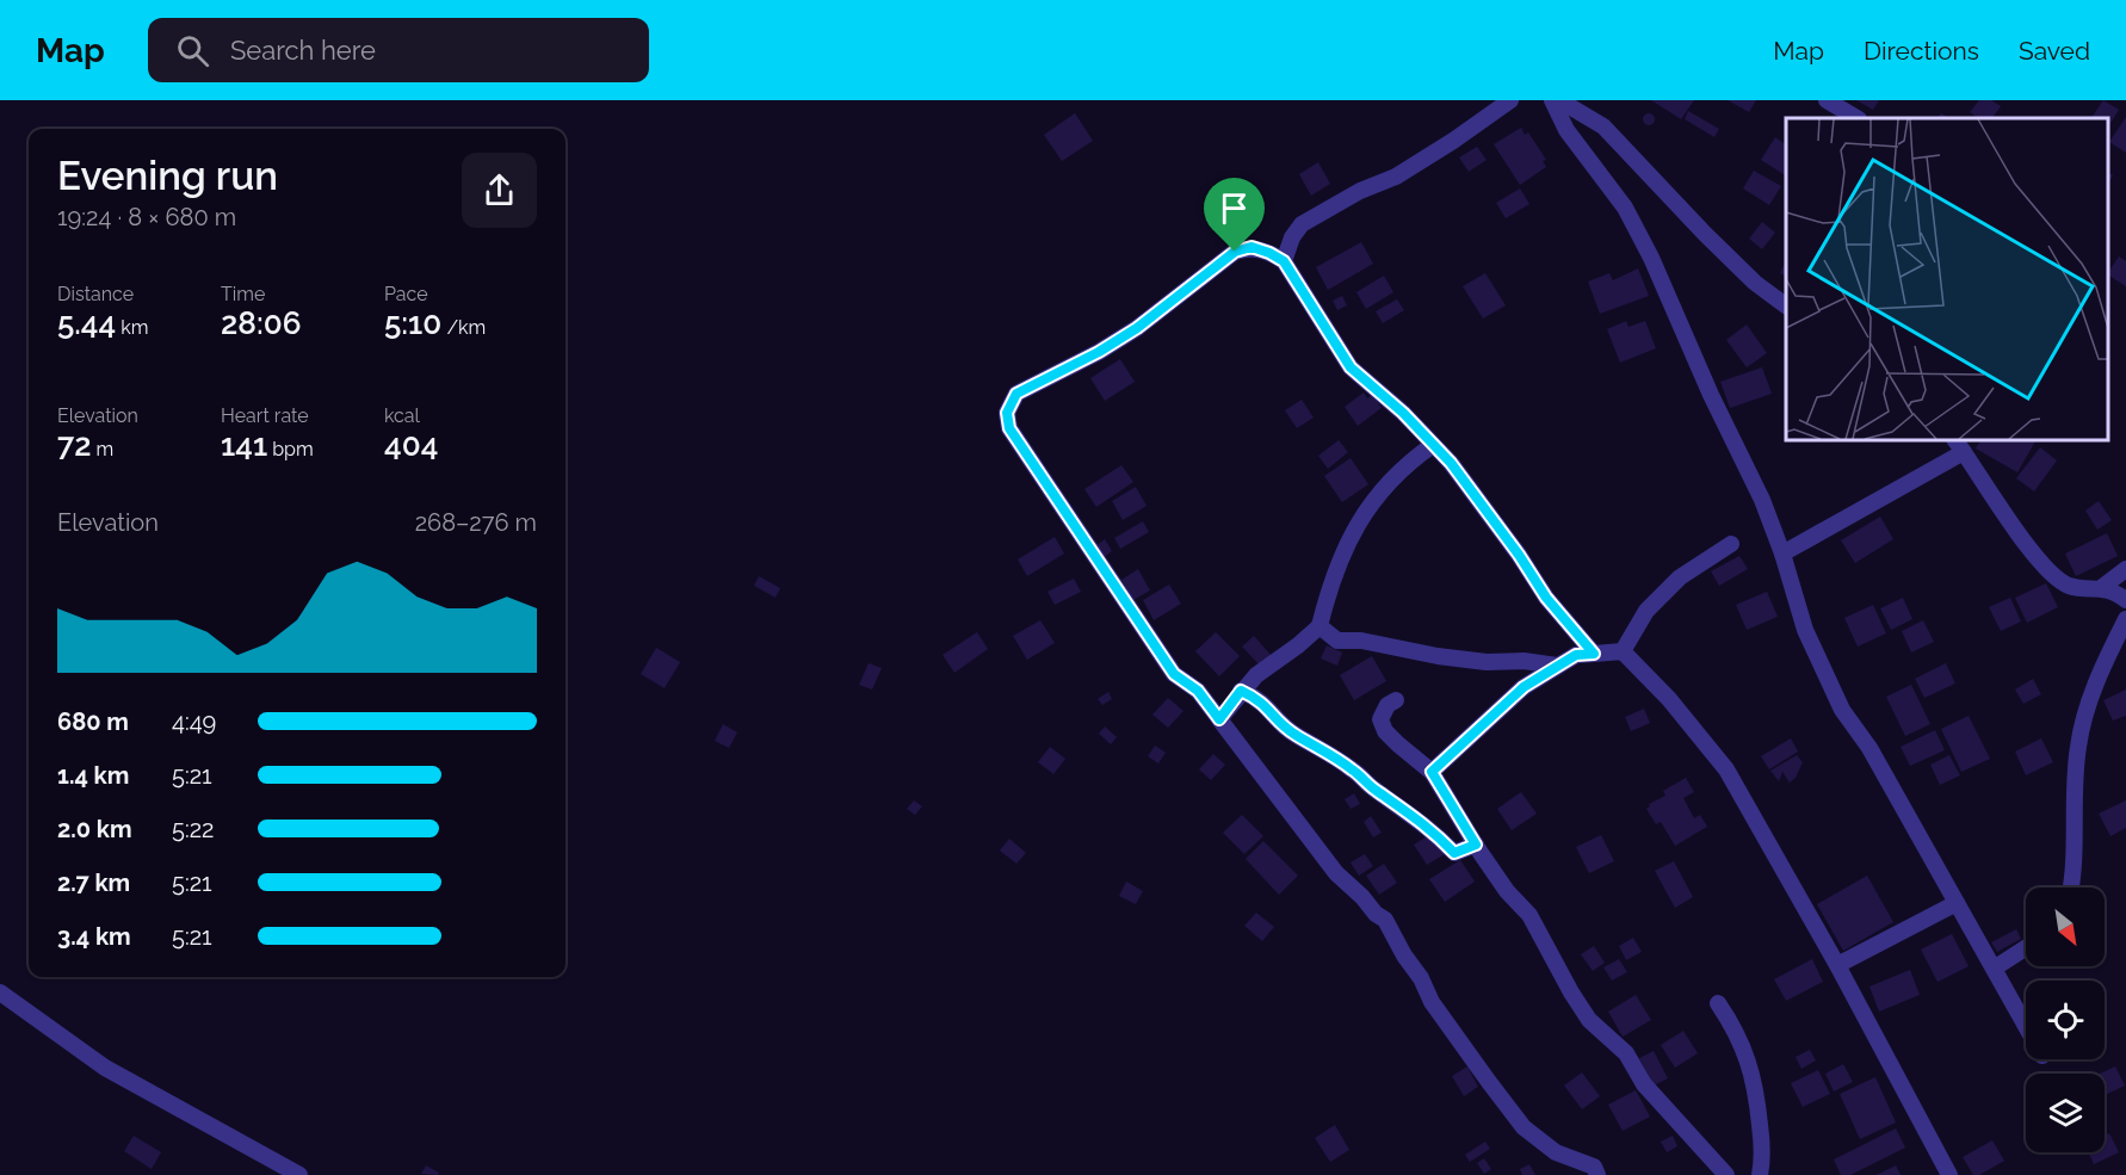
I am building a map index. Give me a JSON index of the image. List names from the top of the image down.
{
  "north": "bottom right",
  "page": {
    "header": "Map",
    "search": "Search here",
    "nav": ["Map", "Directions", "Saved"],
    "heading": ["Evening run", "19:24 · 8 × 680 m"],
    "stats": [
      ["Distance", "5.44 km"],
      ["Time", "28:06"],
      ["Pace", "5:10 /km"],
      ["Elevation", "72 m"],
      ["Heart rate", "141 bpm"],
      ["kcal", "404"]
    ],
    "chart": ["Elevation", "268–276 m"],
    "list": [
      {
        "name": "680 m",
        "note": "4:49"
      },
      {
        "name": "1.4 km",
        "note": "5:21"
      },
      {
        "name": "2.0 km",
        "note": "5:22"
      },
      {
        "name": "2.7 km",
        "note": "5:21"
      },
      {
        "name": "3.4 km",
        "note": "5:21"
      }
    ]
  }
}
